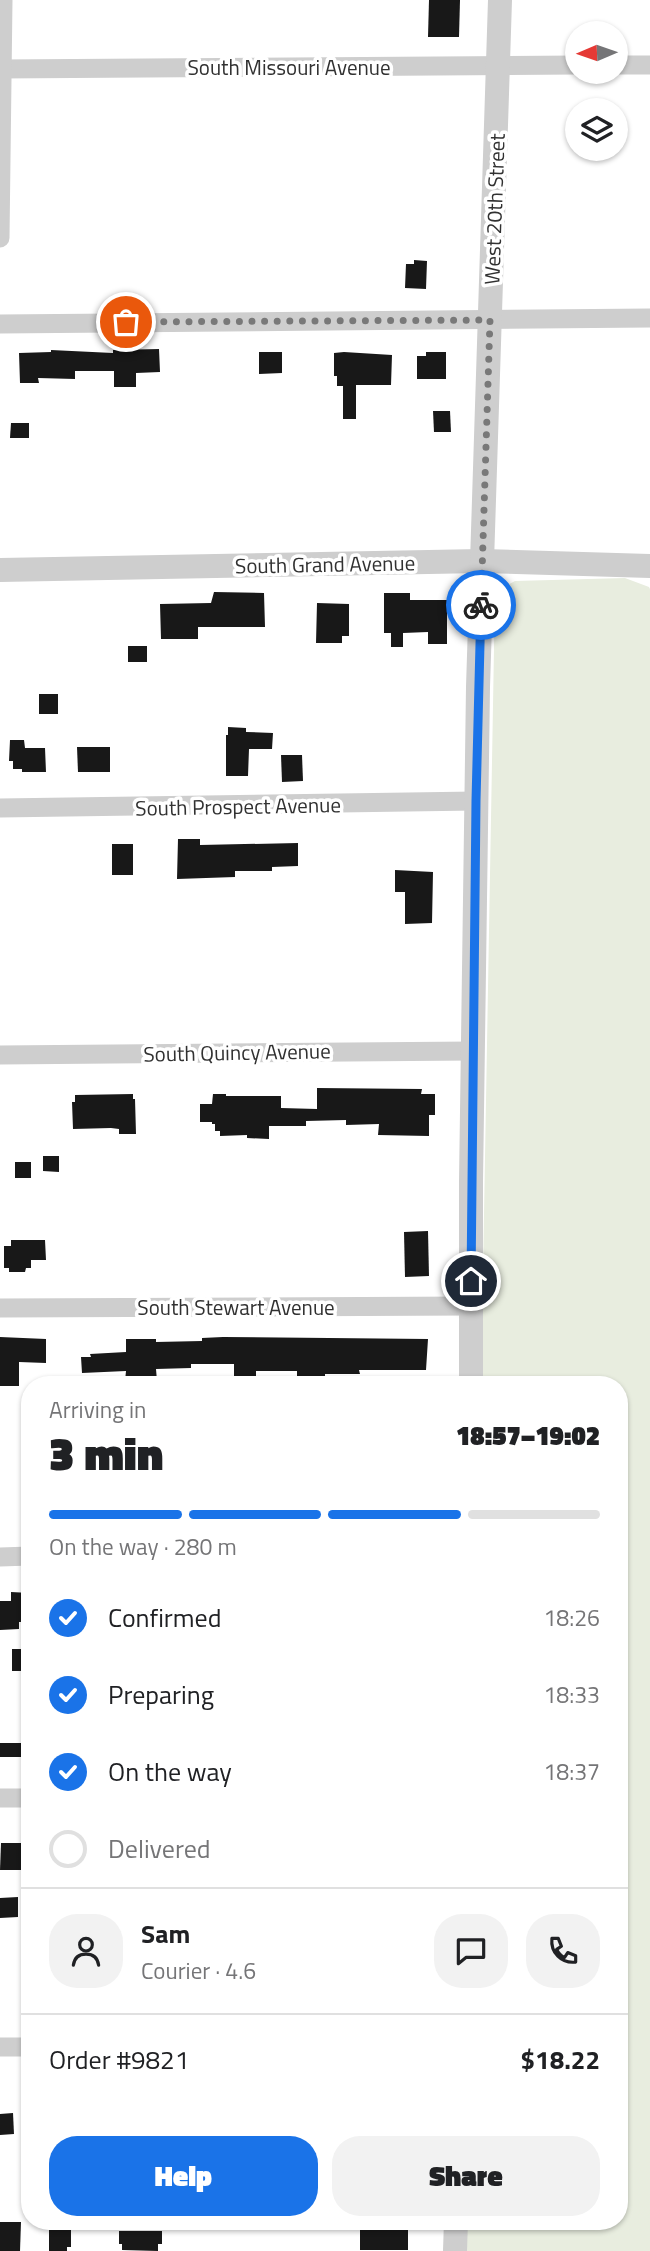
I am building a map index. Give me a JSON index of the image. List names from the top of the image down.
{
  "streets": {
    "street": [
      "South Missouri Avenue",
      "West 20th Street",
      "South Grand Avenue",
      "South Prospect Avenue",
      "South Quincy Avenue",
      "South Stewart Avenue"
    ]
  },
  "crossings": [
    ["South Missouri Avenue", "West 20th Street"],
    ["West 20th Street", "South Grand Avenue"],
    ["West 20th Street", "South Prospect Avenue"],
    ["West 20th Street", "South Quincy Avenue"],
    ["West 20th Street", "South Stewart Avenue"]
  ],
  "north": "left",
  "page": {
    "heading": ["3 min", "Arriving in", "18:57–19:02"],
    "panel": [
      "Sam",
      "Courier · 4.6",
      "Order #9821",
      "$18.22"
    ],
    "bar": "On the way · 280 m",
    "list": [
      ["Confirmed", "18:26"],
      ["Preparing", "18:33"],
      ["On the way", "18:37"],
      "Delivered"
    ],
    "buttons": ["Help", "Share"]
  }
}
